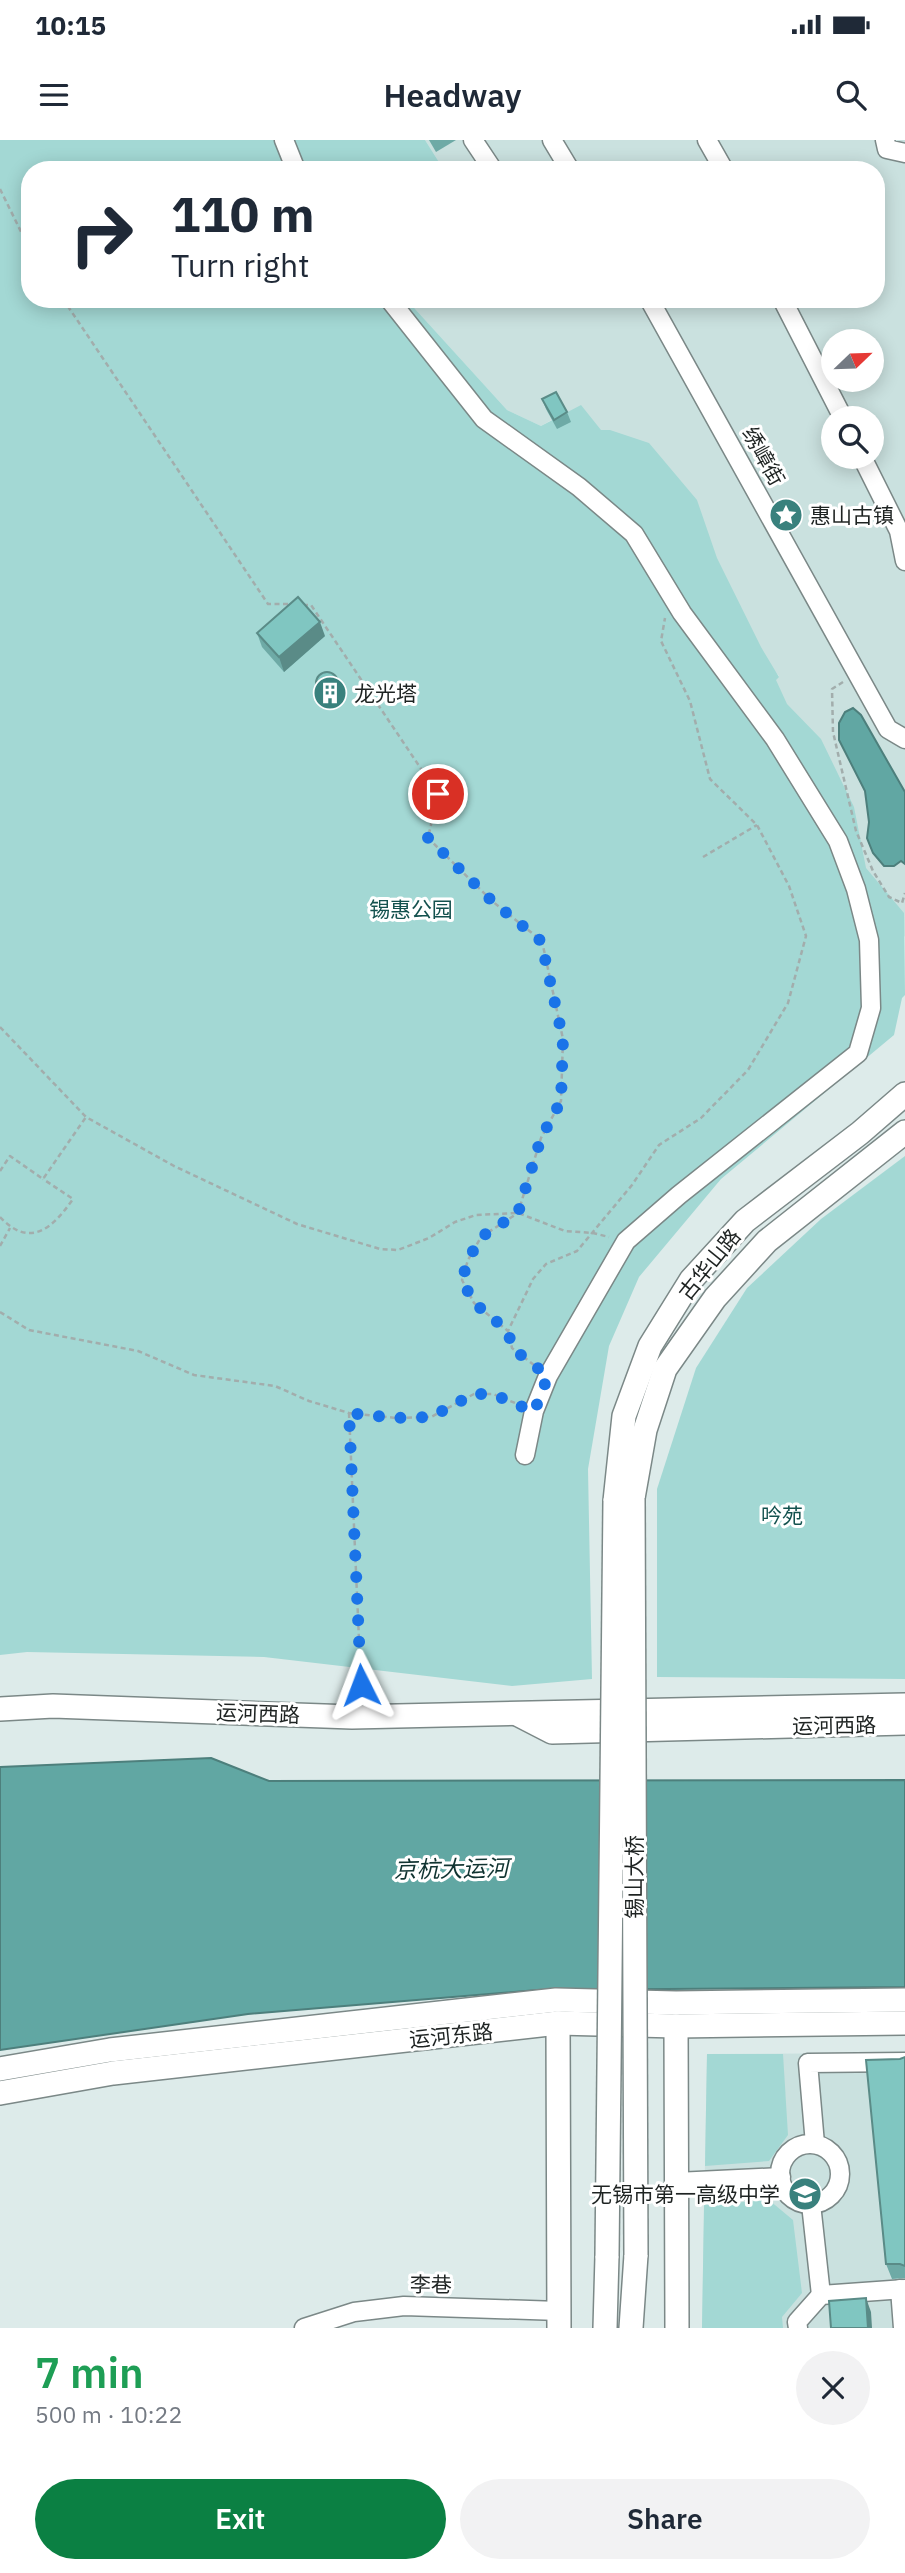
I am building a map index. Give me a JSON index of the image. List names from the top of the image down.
{
  "streets": {
    "main road": [
      "古华山路",
      "运河西路",
      "锡山大桥",
      "运河东路"
    ],
    "street": ["绣嶂街", "李巷"]
  },
  "crossings": [
    ["古华山路", "锡山大桥"]
  ],
  "water": ["京杭大运河"],
  "parks": ["锡惠公园", "吟苑"],
  "places": {
    "place": ["惠山古镇"],
    "building": ["龙光塔"],
    "school or university": ["无锡市第一高级中学"]
  },
  "north": "top right",
  "page": {
    "status": "10:15",
    "header": "Headway",
    "turn": ["110 m", "Turn right"],
    "heading": ["7 min", "500 m · 10:22"],
    "buttons": ["Exit", "Share"]
  }
}
